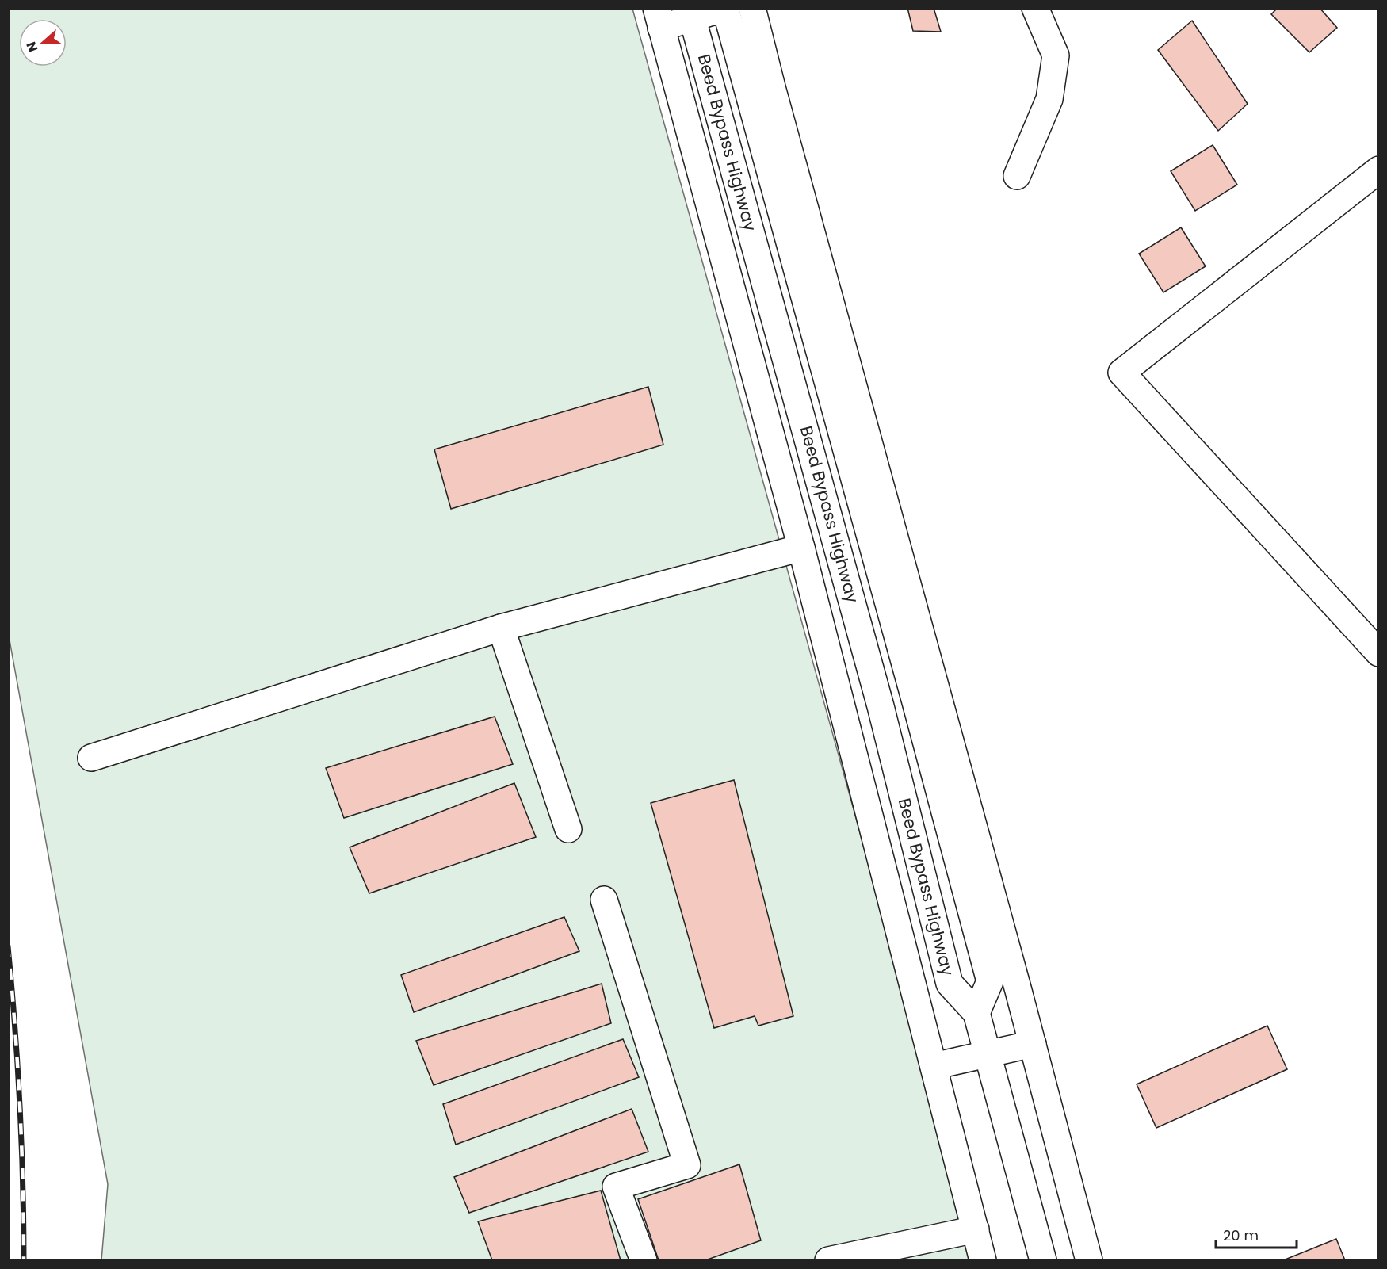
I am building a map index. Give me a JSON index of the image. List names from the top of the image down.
{
  "streets": {
    "main road": ["Beed Bypass Highway"]
  },
  "scale_bar": "20 m",
  "north": "left"
}
